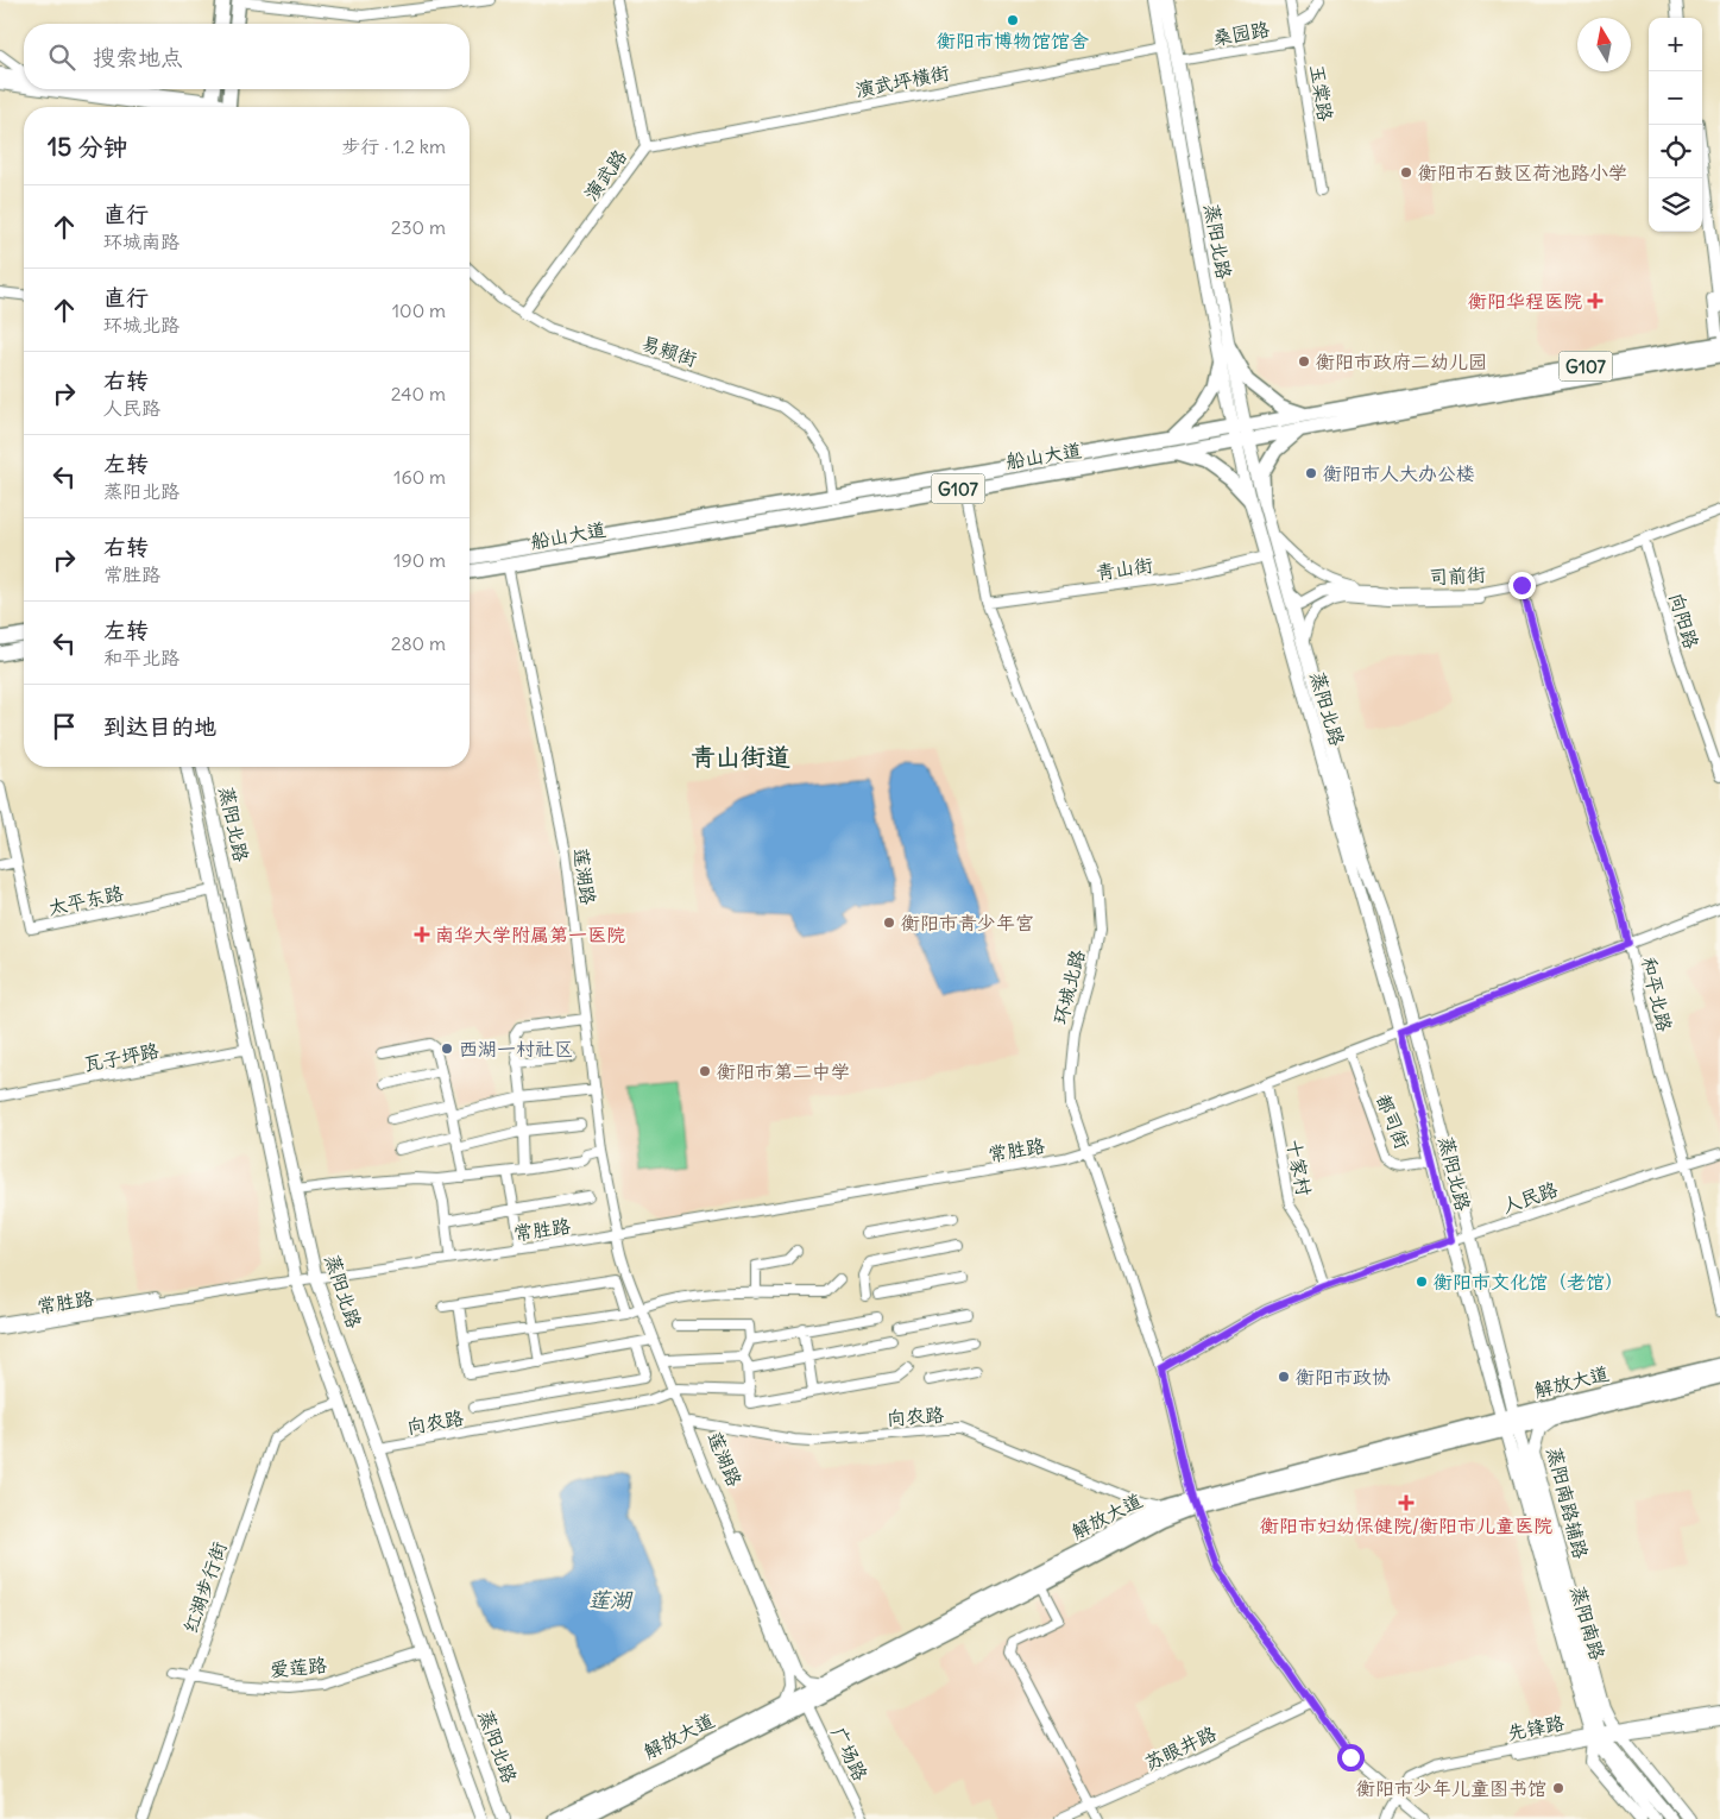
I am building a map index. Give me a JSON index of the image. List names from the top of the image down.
{
  "streets": {
    "highway": ["G107", "船山大道", "解放大道"],
    "main road": ["蒸阳北路", "蒸阳南路辅路", "蒸阳南路"],
    "street": [
      "桑园路",
      "演武坪横街",
      "玉棠路",
      "演武路",
      "易赖街",
      "青山街",
      "司前街",
      "向阳路",
      "莲湖路",
      "太平东路",
      "环城北路",
      "和平北路",
      "瓦子坪路",
      "都司街",
      "常胜路",
      "十家村",
      "人民路",
      "向农路",
      "红湖步行街",
      "爱莲路",
      "先锋路",
      "苏眼井路",
      "广场路"
    ]
  },
  "crossings": [
    ["桑园路", "玉棠路"],
    ["桑园路", "蒸阳北路"],
    ["演武坪横街", "演武路"],
    ["演武坪横街", "蒸阳北路"],
    ["演武路", "易赖街"],
    ["蒸阳北路", "船山大道"],
    ["蒸阳北路", "青山街"],
    ["蒸阳北路", "司前街"],
    ["蒸阳北路", "太平东路"],
    ["蒸阳北路", "瓦子坪路"],
    ["蒸阳北路", "都司街"],
    ["蒸阳北路", "常胜路"],
    ["蒸阳北路", "人民路"],
    ["蒸阳北路", "解放大道"],
    ["蒸阳北路", "向农路"],
    ["蒸阳北路", "红湖步行街"],
    ["蒸阳北路", "蒸阳南路"],
    ["蒸阳北路", "爱莲路"],
    ["易赖街", "船山大道"],
    ["G107", "船山大道"],
    ["船山大道", "莲湖路"],
    ["船山大道", "环城北路"],
    ["青山街", "环城北路"],
    ["司前街", "向阳路"],
    ["司前街", "和平北路"],
    ["莲湖路", "常胜路"],
    ["莲湖路", "解放大道"],
    ["莲湖路", "向农路"],
    ["环城北路", "常胜路"],
    ["环城北路", "人民路"],
    ["环城北路", "解放大道"],
    ["环城北路", "先锋路"],
    ["环城北路", "苏眼井路"],
    ["和平北路", "常胜路"],
    ["和平北路", "人民路"],
    ["都司街", "常胜路"],
    ["常胜路", "十家村"],
    ["十家村", "人民路"],
    ["解放大道", "向农路"],
    ["解放大道", "蒸阳南路辅路"],
    ["解放大道", "蒸阳南路"],
    ["解放大道", "广场路"],
    ["蒸阳南路辅路", "蒸阳南路"],
    ["蒸阳南路辅路", "先锋路"],
    ["红湖步行街", "爱莲路"],
    ["蒸阳南路", "先锋路"]
  ],
  "districts": ["青山街道"],
  "water": ["莲湖"],
  "places": {
    "other": [
      "衡阳市博物馆馆舍",
      "衡阳市石鼓区荷池路小学",
      "衡阳市政府二幼儿园",
      "衡阳市人大办公楼",
      "衡阳市青少年宫",
      "西湖一村社区",
      "衡阳市第二中学",
      "衡阳市文化馆（老馆）",
      "衡阳市政协",
      "衡阳市少年儿童图书馆"
    ],
    "health": ["衡阳华程医院", "南华大学附属第一医院", "衡阳市妇幼保健院/衡阳市儿童医院"]
  },
  "north": "top",
  "page": {
    "map_buttons": ["+", "−"],
    "search": "搜索地点",
    "heading": ["15 分钟", "步行 · 1.2 km"],
    "list": [
      ["直行", "环城南路", "230 m"],
      ["直行", "环城北路", "100 m"],
      ["右转", "人民路", "240 m"],
      ["左转", "蒸阳北路", "160 m"],
      ["右转", "常胜路", "190 m"],
      ["左转", "和平北路", "280 m"],
      "到达目的地"
    ]
  }
}
